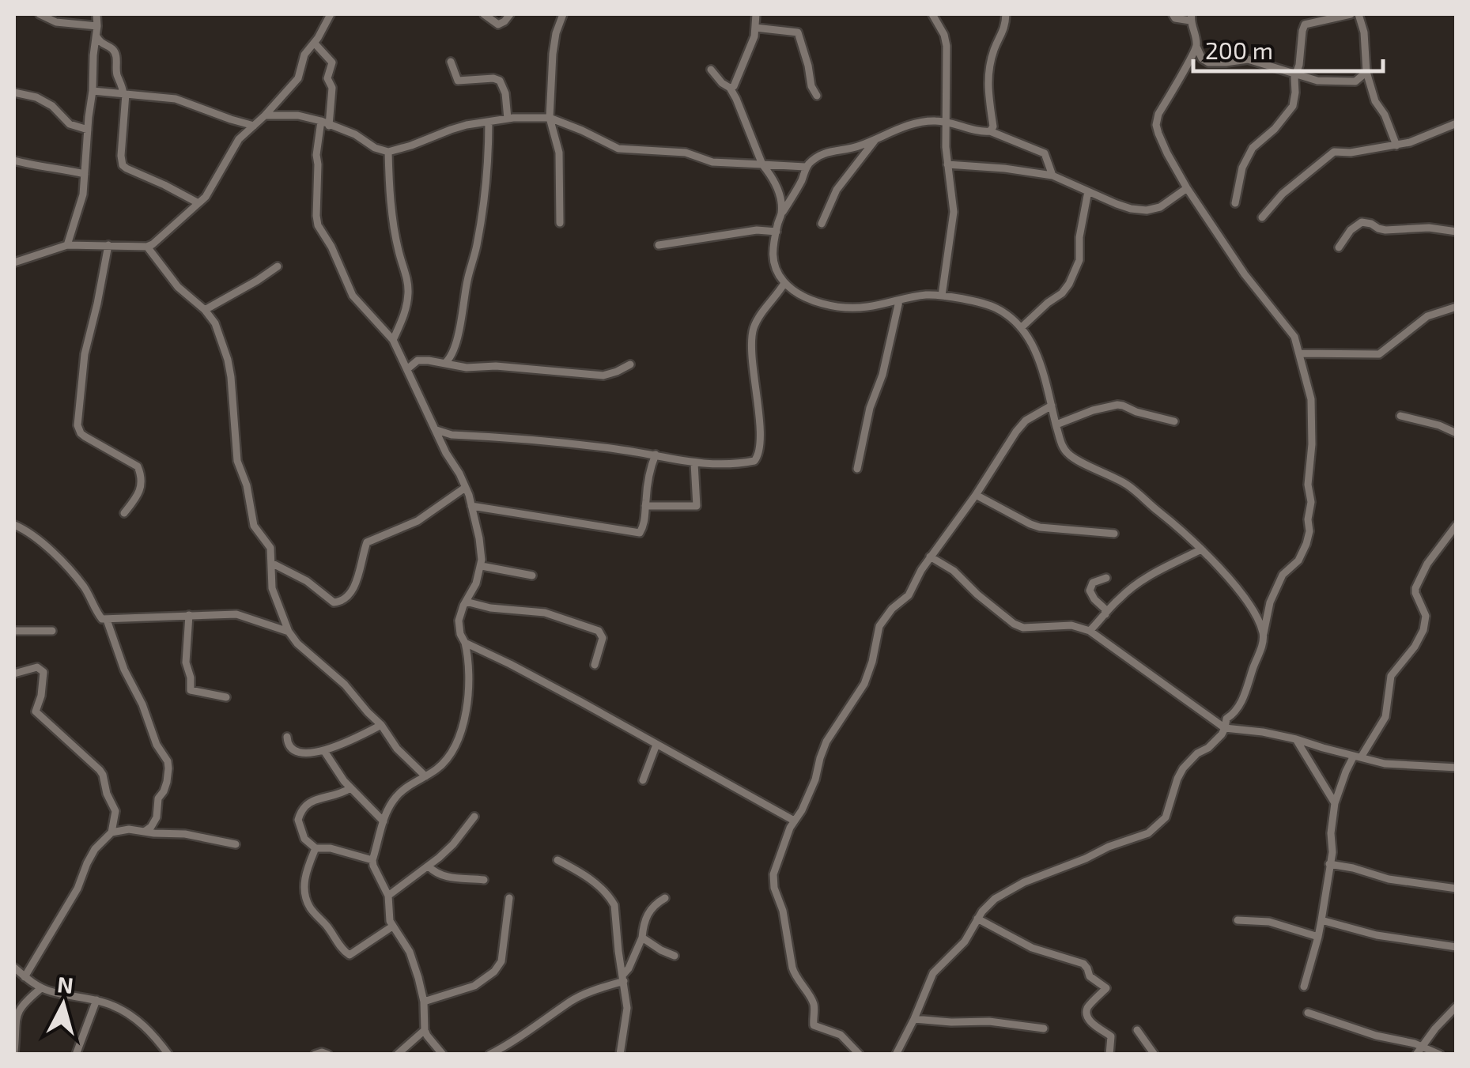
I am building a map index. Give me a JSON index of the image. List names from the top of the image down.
{
  "scale_bar": "200 m",
  "north": "top"
}
